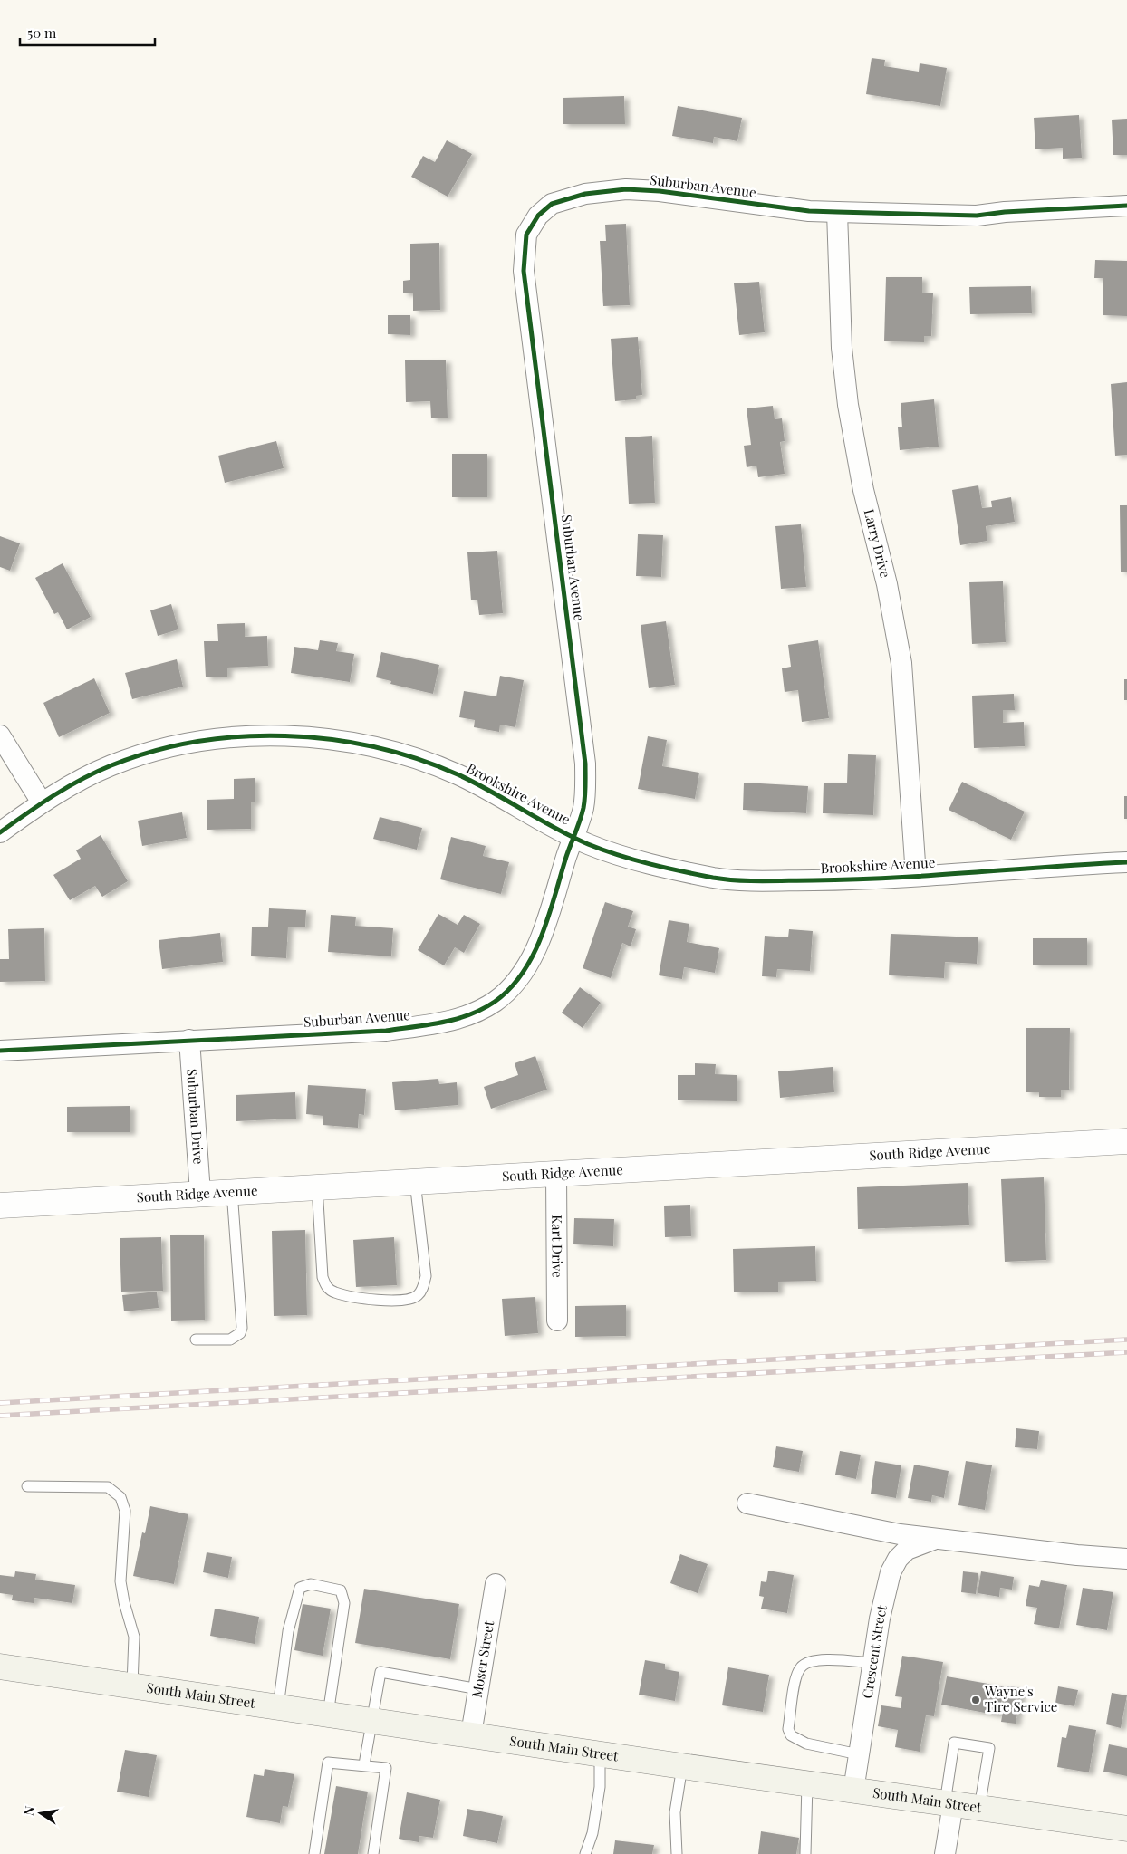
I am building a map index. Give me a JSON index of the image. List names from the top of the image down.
{
  "streets": {
    "main road": ["South Main Street"],
    "street": [
      "Suburban Avenue",
      "Larry Drive",
      "Brookshire Avenue",
      "Suburban Drive",
      "South Ridge Avenue",
      "Kart Drive",
      "Crescent Street",
      "Moser Street"
    ]
  },
  "crossings": [
    ["Suburban Avenue", "Larry Drive"],
    ["Suburban Avenue", "Brookshire Avenue"],
    ["Suburban Avenue", "Suburban Drive"],
    ["Larry Drive", "Brookshire Avenue"],
    ["Suburban Drive", "South Ridge Avenue"],
    ["South Ridge Avenue", "Kart Drive"],
    ["Crescent Street", "South Main Street"],
    ["Moser Street", "South Main Street"]
  ],
  "places": ["Wayne's Tire Service"],
  "scale_bar": "50 m",
  "north": "left"
}
